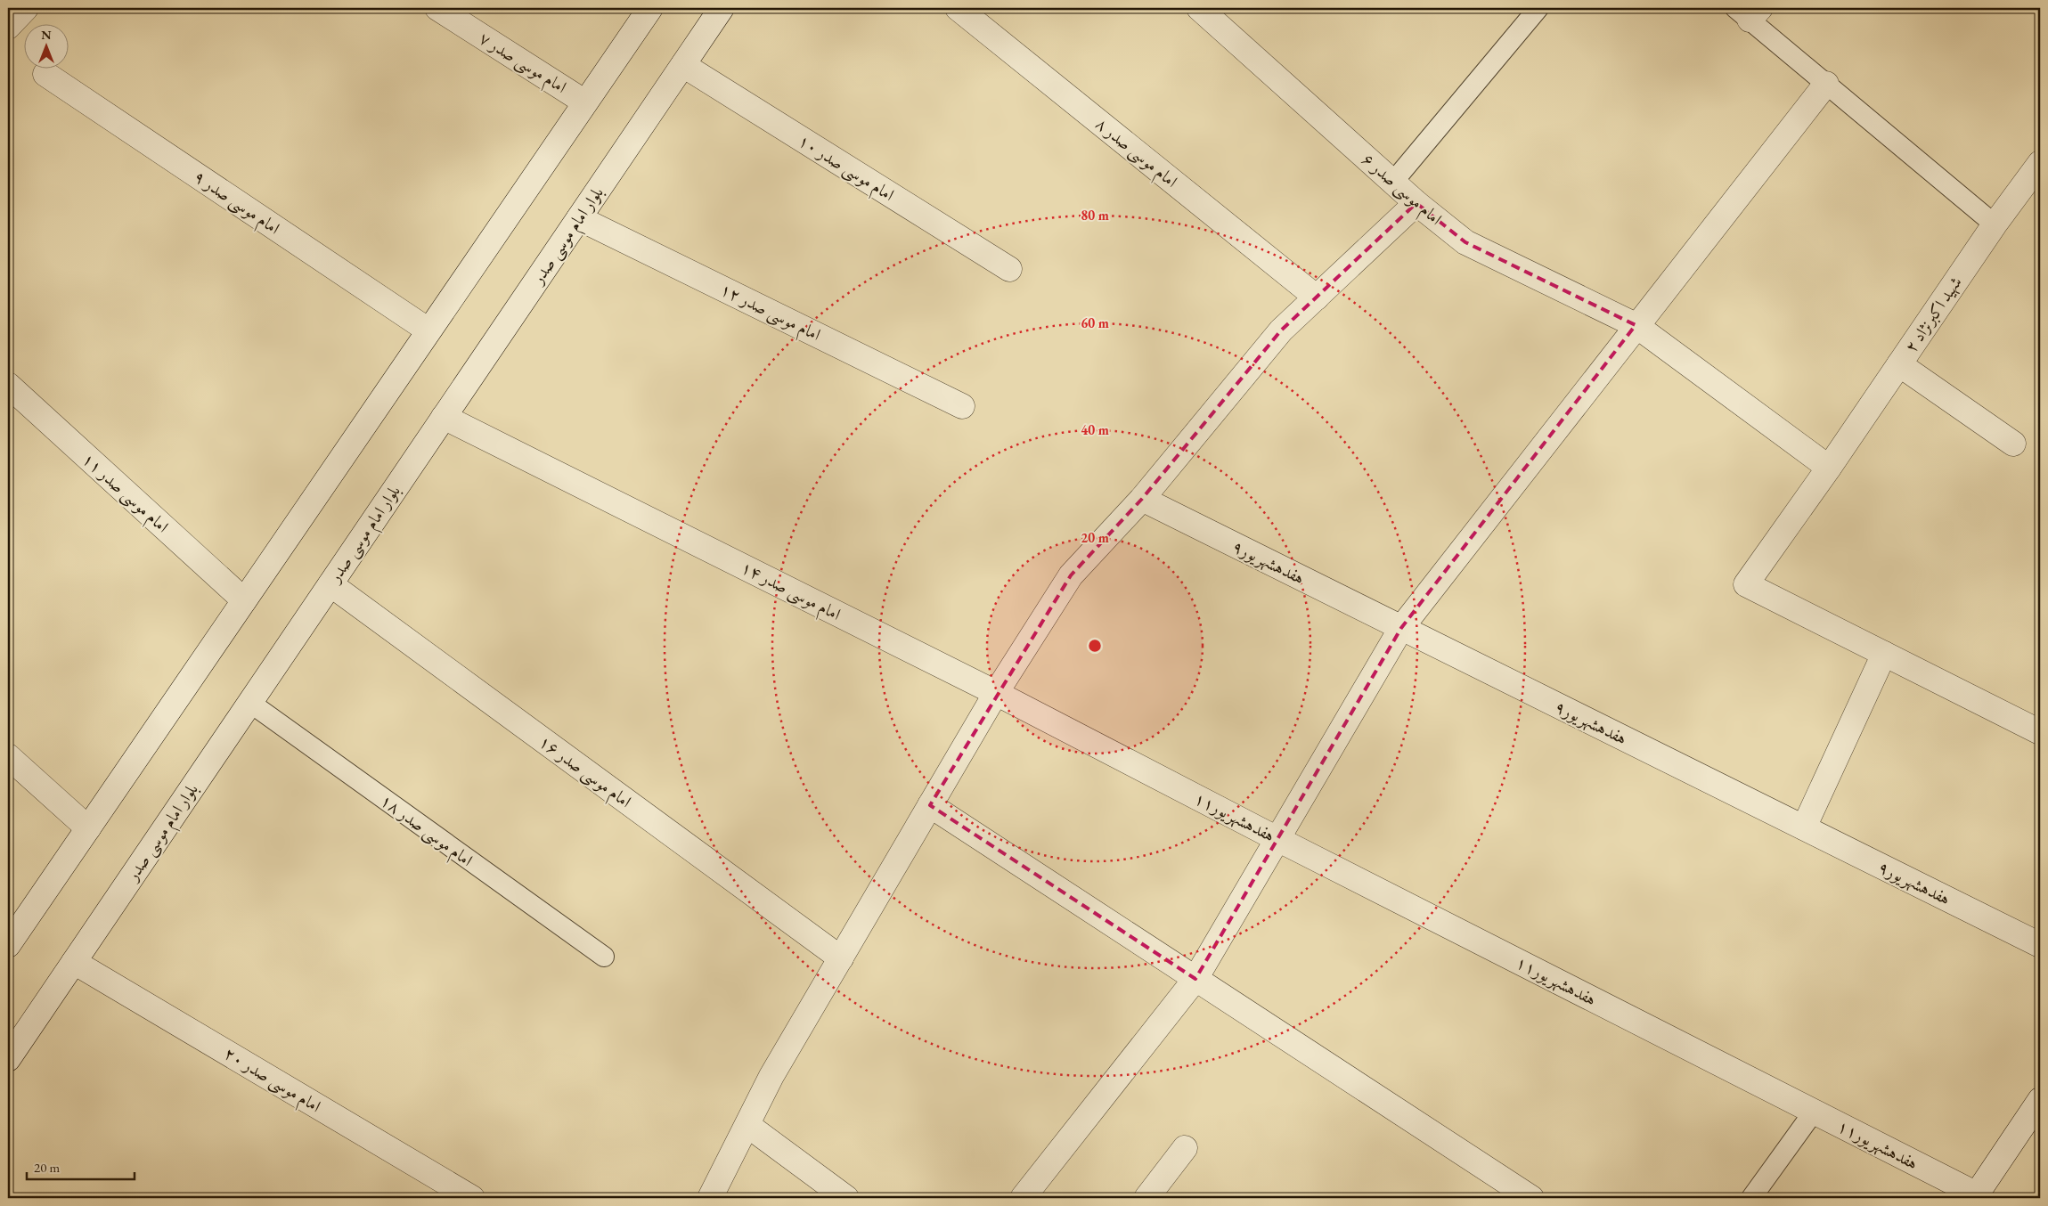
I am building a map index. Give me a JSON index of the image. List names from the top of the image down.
{
  "streets": {
    "street": [
      "امام موسی صدر ۷",
      "امام موسی صدر ۸",
      "امام موسی صدر ۱۰",
      "امام موسی صدر ۶",
      "امام موسی صدر ۹",
      "بلوار امام موسی صدر",
      "امام موسی صدر ۱۲",
      "شهید اکبرنژاد ۲",
      "امام موسی صدر ۱۱",
      "هفدهشهریور۹",
      "امام موسی صدر ۱۴",
      "امام موسی صدر ۱۶",
      "هفدهشهریور۱۱",
      "امام موسی صدر ۲۰"
    ],
    "lane": ["امام موسی صدر ۱۸"]
  },
  "crossings": [
    ["امام موسی صدر ۱۰", "بلوار امام موسی صدر"],
    ["امام موسی صدر ۶", "شهید اکبرنژاد ۲"],
    ["بلوار امام موسی صدر", "امام موسی صدر ۱۲"],
    ["بلوار امام موسی صدر", "امام موسی صدر ۱۴"],
    ["بلوار امام موسی صدر", "امام موسی صدر ۱۶"],
    ["بلوار امام موسی صدر", "امام موسی صدر ۱۸"],
    ["بلوار امام موسی صدر", "امام موسی صدر ۲۰"],
    ["امام موسی صدر ۱۴", "هفدهشهریور۱۱"]
  ],
  "scale_bar": "20 m",
  "north": "top",
  "rings": [
    "80 m",
    "60 m",
    "40 m",
    "20 m"
  ]
}
